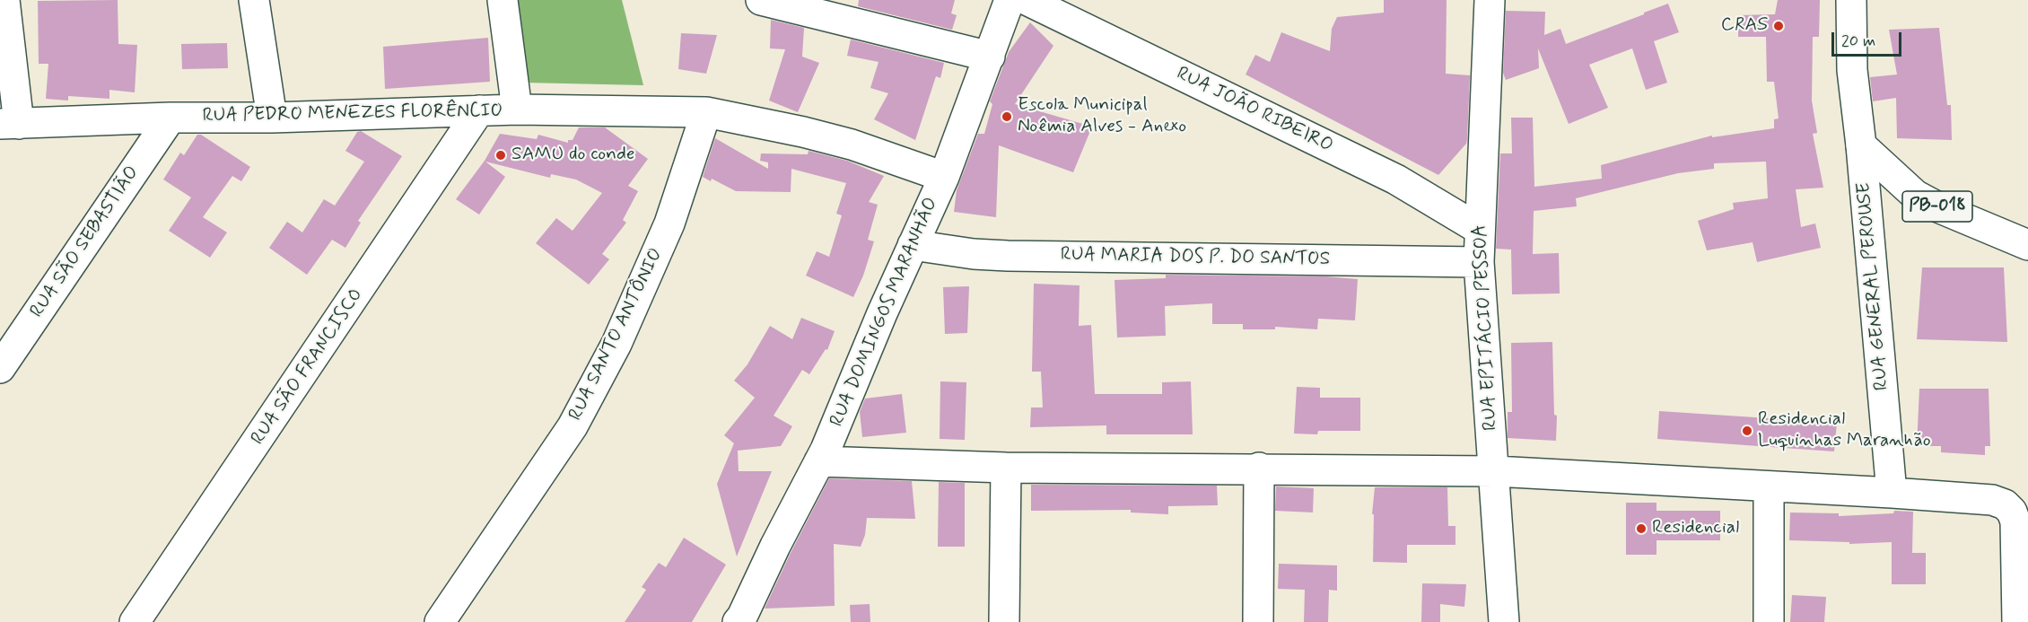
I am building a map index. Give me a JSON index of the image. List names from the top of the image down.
{
  "streets": {
    "street": [
      "RUA JOÃO RIBEIRO",
      "RUA PEDRO MENEZES FLORÊNCIO",
      "PB-018",
      "RUA SÃO SEBASTIÃO",
      "RUA MARIA DOS P. DO SANTOS",
      "RUA GENERAL PEROUSE",
      "RUA DOMINGOS MARANHÃO",
      "RUA EPITÁCIO PESSOA",
      "RUA SANTO ANTÔNIO",
      "RUA SÃO FRANCISCO"
    ]
  },
  "crossings": [
    ["RUA JOÃO RIBEIRO", "RUA EPITÁCIO PESSOA"],
    ["RUA PEDRO MENEZES FLORÊNCIO", "RUA SÃO SEBASTIÃO"],
    ["RUA PEDRO MENEZES FLORÊNCIO", "RUA DOMINGOS MARANHÃO"],
    ["RUA PEDRO MENEZES FLORÊNCIO", "RUA SANTO ANTÔNIO"],
    ["RUA PEDRO MENEZES FLORÊNCIO", "RUA SÃO FRANCISCO"],
    ["PB-018", "RUA GENERAL PEROUSE"],
    ["RUA MARIA DOS P. DO SANTOS", "RUA DOMINGOS MARANHÃO"],
    ["RUA MARIA DOS P. DO SANTOS", "RUA EPITÁCIO PESSOA"]
  ],
  "places": [
    "CRAS",
    "Escola Municipal Noêmia Alves - Anexo",
    "SAMU do conde",
    "Residencial Luquinhas Maranhão",
    "Residencial"
  ],
  "scale_bar": "20 m"
}
